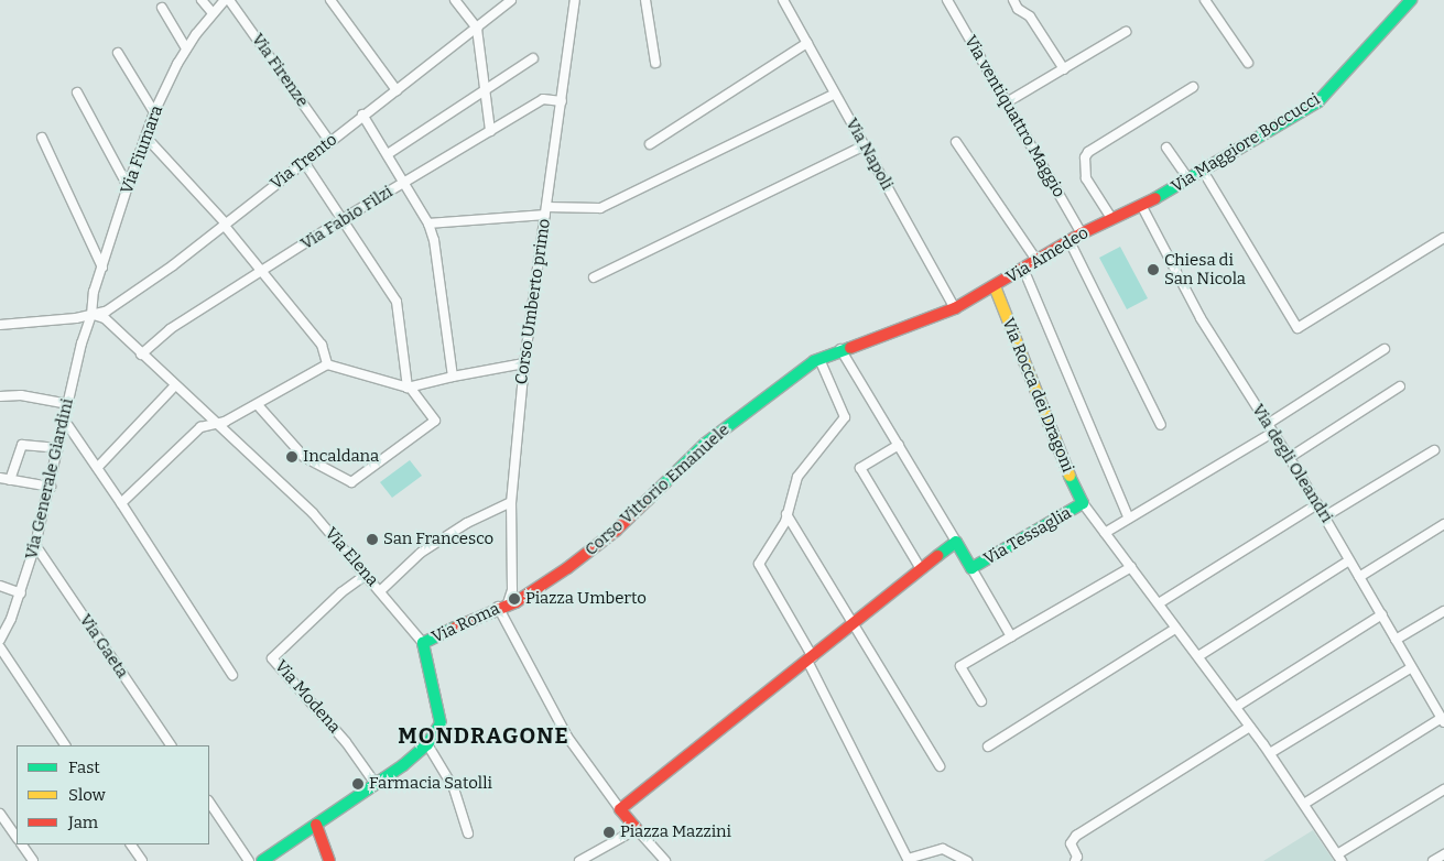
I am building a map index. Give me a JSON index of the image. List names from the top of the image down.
{
  "streets": {
    "street": [
      "Via Firenze",
      "Via ventiquattro Maggio",
      "Via Maggiore Boccucci",
      "Via Fiumara",
      "Via Napoli",
      "Via Trento",
      "Via Fabio Filzi",
      "Via Amedeo",
      "Corso Umberto primo",
      "Via Rocca dei Dragoni",
      "Via degli Oleandri",
      "Via Generale Giardini",
      "Corso Vittorio Emanuele",
      "Via Tessaglia",
      "Via Elena",
      "Via Roma",
      "Via Gaeta",
      "Via Modena"
    ]
  },
  "crossings": [
    ["Via Firenze", "Via Trento"],
    ["Via ventiquattro Maggio", "Via Amedeo"],
    ["Via Maggiore Boccucci", "Via Amedeo"],
    ["Via Maggiore Boccucci", "Via degli Oleandri"],
    ["Via Fiumara", "Via Trento"],
    ["Via Fiumara", "Via Generale Giardini"],
    ["Via Fiumara", "Via Elena"],
    ["Via Napoli", "Via Amedeo"],
    ["Via Napoli", "Corso Vittorio Emanuele"],
    ["Via Trento", "Via Generale Giardini"],
    ["Via Trento", "Via Elena"],
    ["Via Fabio Filzi", "Corso Umberto primo"],
    ["Via Fabio Filzi", "Via Elena"],
    ["Via Amedeo", "Via Rocca dei Dragoni"],
    ["Via Amedeo", "Via degli Oleandri"],
    ["Via Amedeo", "Corso Vittorio Emanuele"],
    ["Corso Umberto primo", "Corso Vittorio Emanuele"],
    ["Corso Umberto primo", "Via Roma"],
    ["Via Rocca dei Dragoni", "Via Tessaglia"],
    ["Via Generale Giardini", "Via Elena"],
    ["Via Generale Giardini", "Via Gaeta"],
    ["Corso Vittorio Emanuele", "Via Roma"],
    ["Via Elena", "Via Roma"],
    ["Via Elena", "Via Modena"]
  ],
  "districts": ["MONDRAGONE"],
  "places": [
    "Chiesa di San Nicola",
    "Incaldana",
    "San Francesco",
    "Piazza Umberto",
    "Farmacia Satolli",
    "Piazza Mazzini"
  ],
  "legend": ["Fast", "Slow", "Jam"]
}
